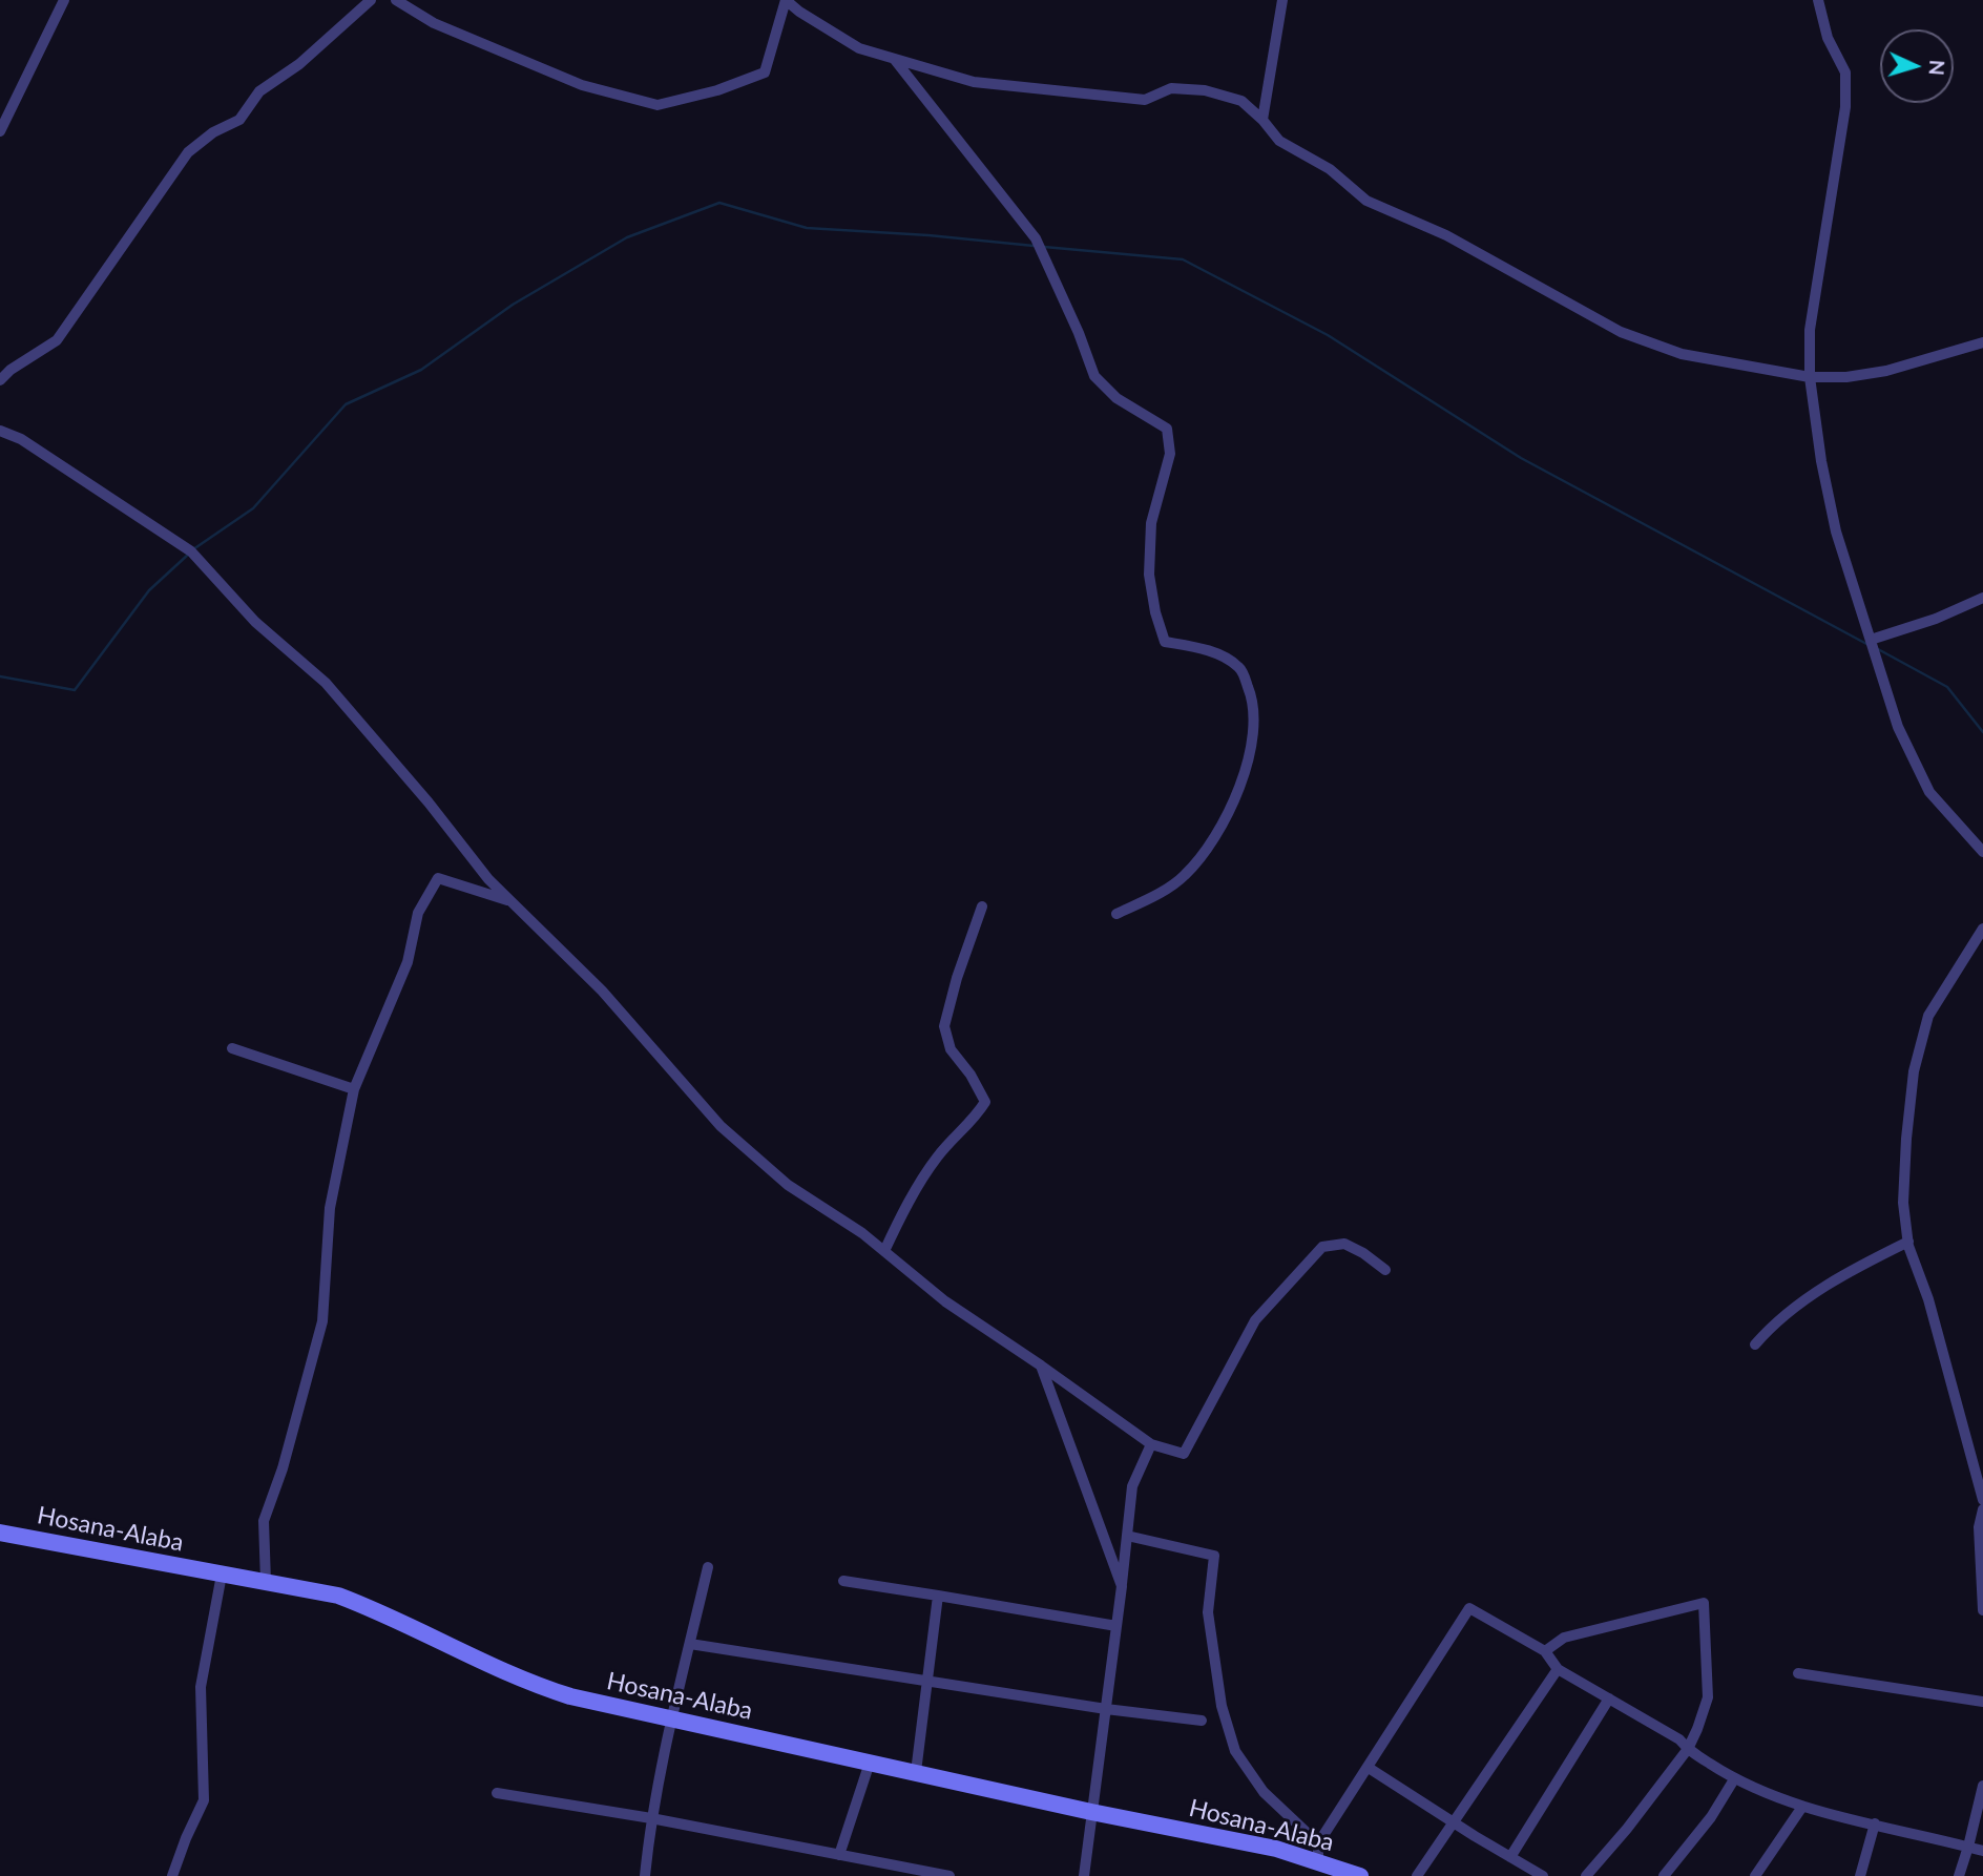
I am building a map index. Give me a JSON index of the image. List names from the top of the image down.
{
  "streets": {
    "main road": ["Hosana-Alaba"]
  },
  "north": "right"
}
